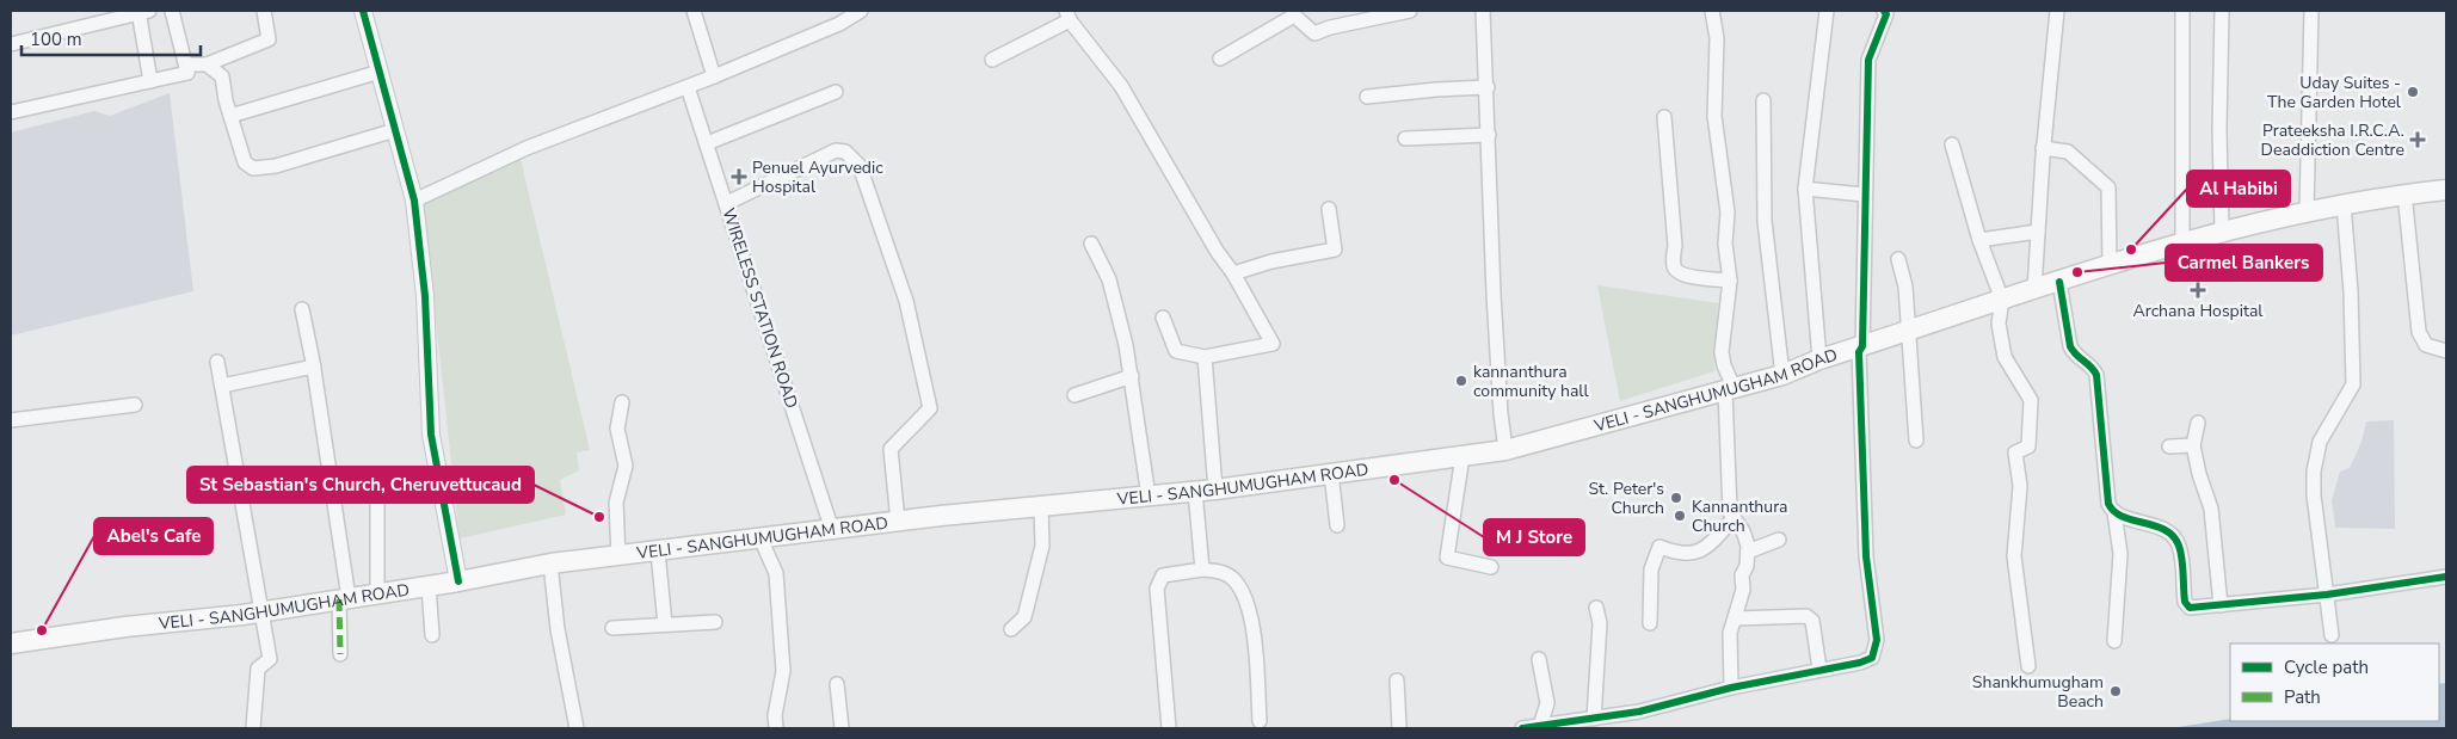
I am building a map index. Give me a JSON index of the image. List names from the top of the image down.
{
  "streets": {
    "main road": ["VELI - SANGHUMUGHAM ROAD"],
    "street": ["WIRELESS STATION ROAD"]
  },
  "crossings": [
    ["WIRELESS STATION ROAD", "VELI - SANGHUMUGHAM ROAD"]
  ],
  "places": {
    "other": [
      "Uday Suites - The Garden Hotel",
      "Al Habibi",
      "Carmel Bankers",
      "kannanthura community hall",
      "M J Store",
      "St. Peter's Church",
      "Kannanthura Church",
      "St Sebastian's Church, Cheruvettucaud",
      "Abel's Cafe",
      "Shankhumugham Beach"
    ],
    "health": ["Prateeksha I.R.C.A. Deaddiction Centre", "Penuel Ayurvedic Hospital", "Archana Hospital"]
  },
  "legend": ["Cycle path", "Path"],
  "scale_bar": "100 m"
}
